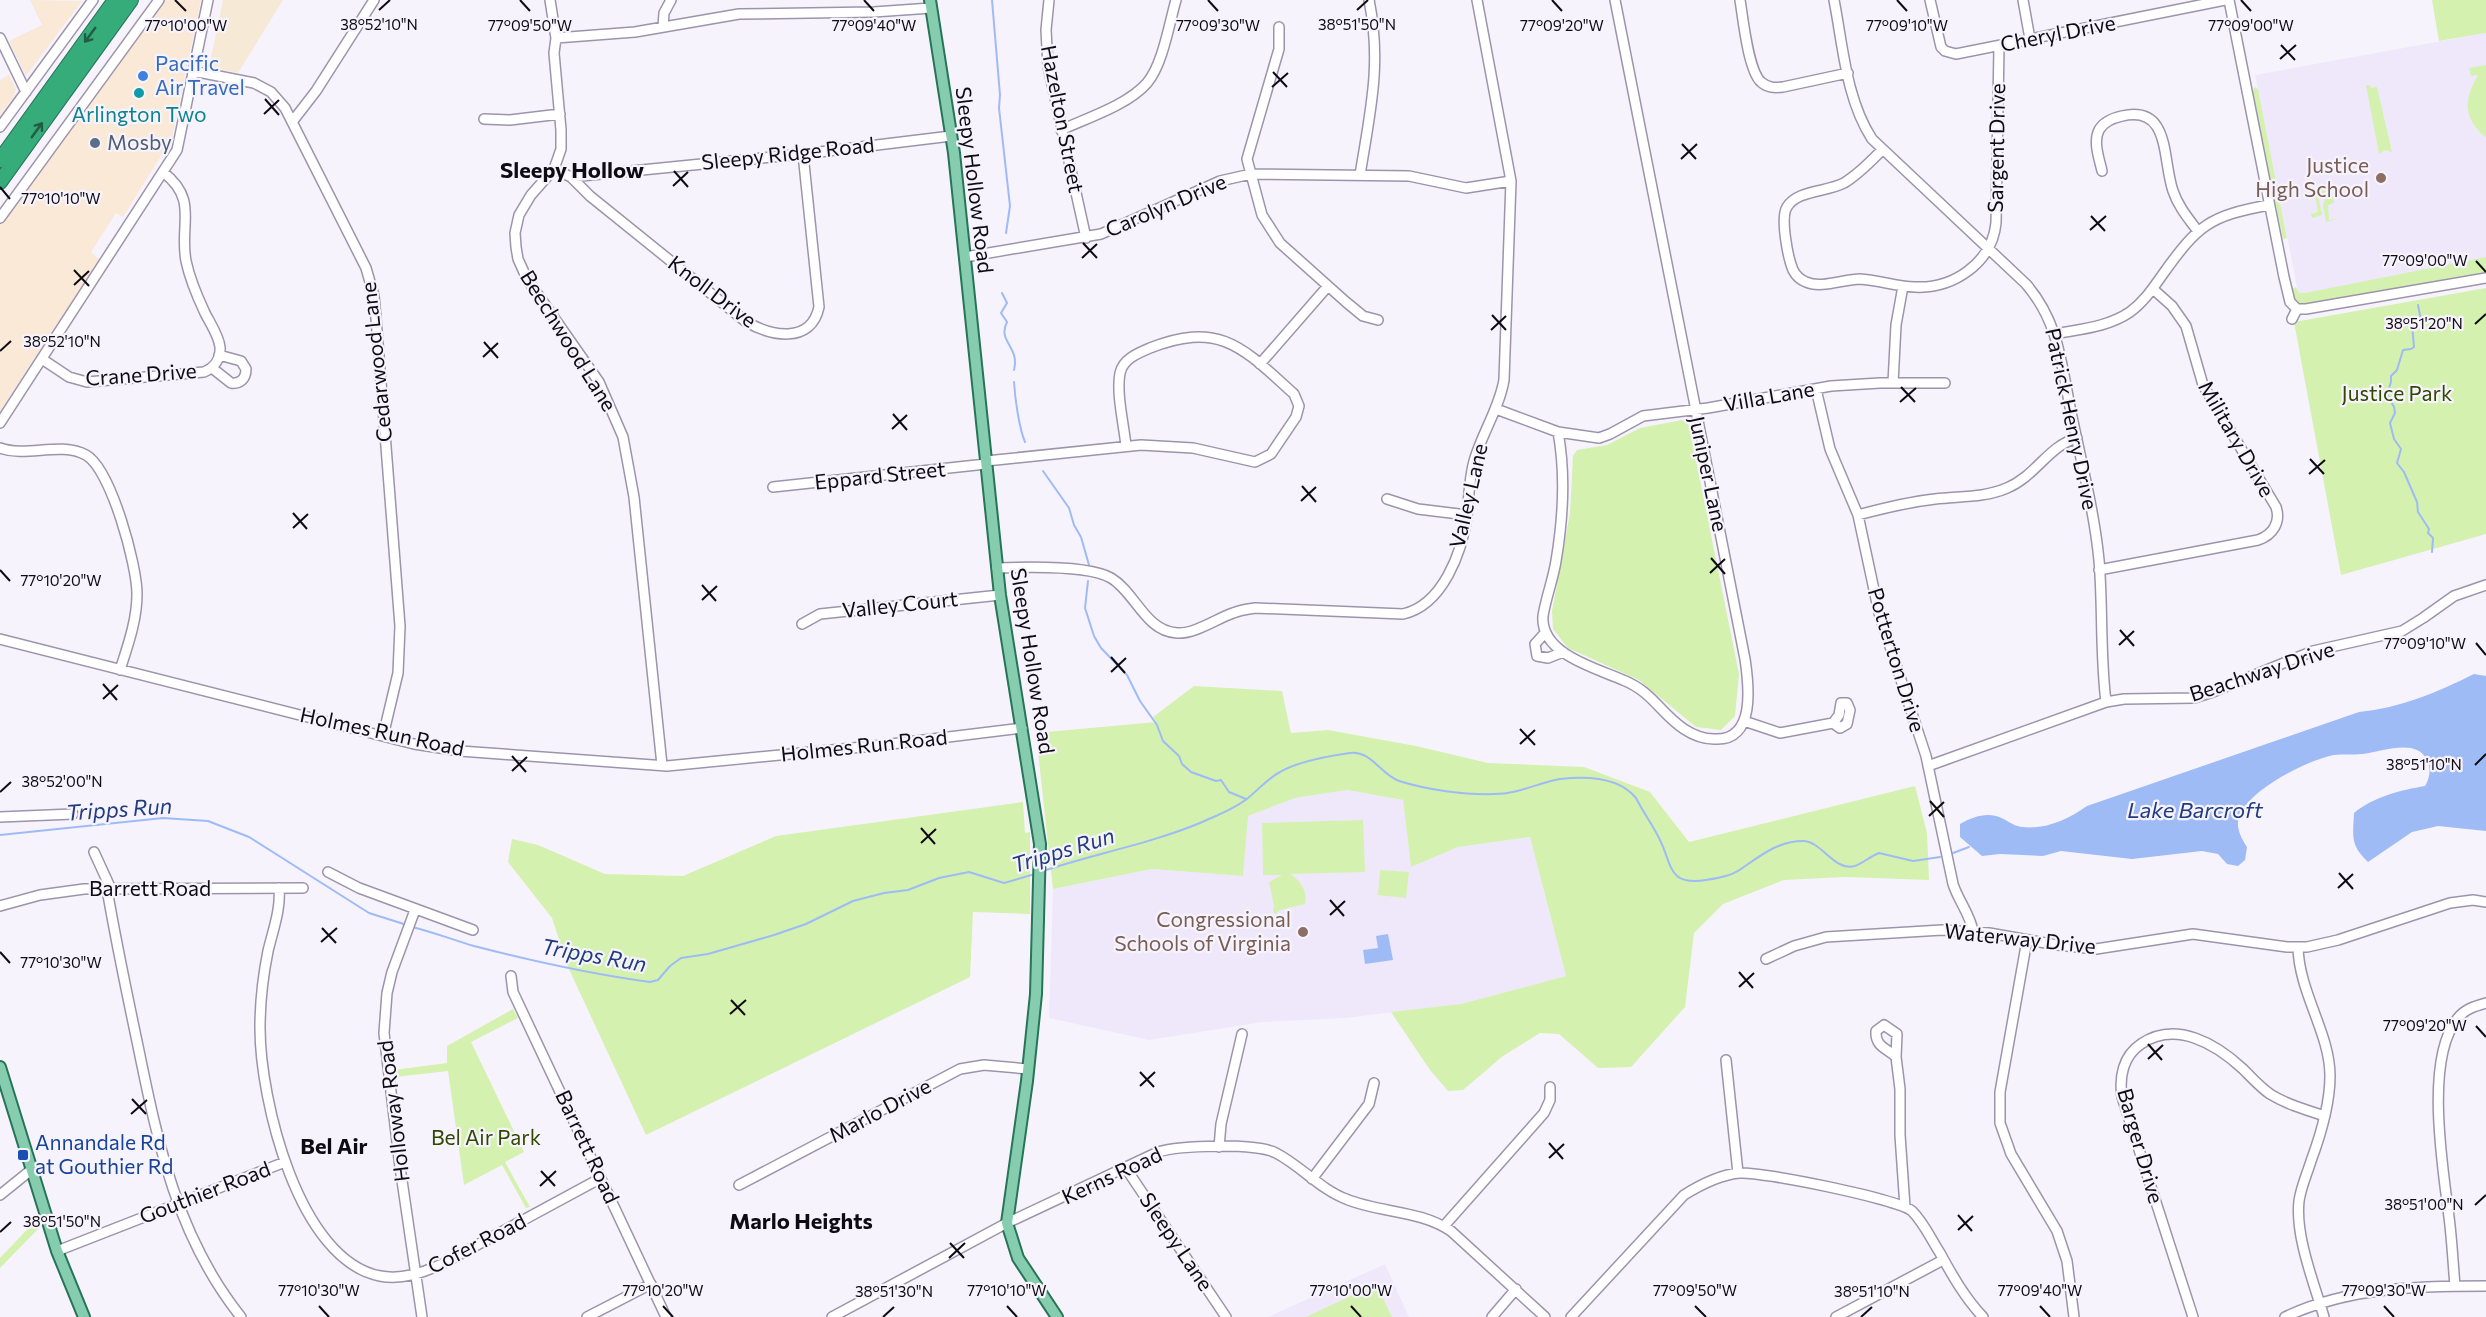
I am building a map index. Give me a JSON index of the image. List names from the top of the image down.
{
  "streets": {
    "main road": ["Sleepy Hollow Road"],
    "street": [
      "Cheryl Drive",
      "Hazelton Street",
      "Sargent Drive",
      "Sleepy Ridge Road",
      "Carolyn Drive",
      "Knoll Drive",
      "Beechwood Lane",
      "Cedarwood Lane",
      "Crane Drive",
      "Villa Lane",
      "Patrick Henry Drive",
      "Military Drive",
      "Juniper Lane",
      "Eppard Street",
      "Valley Lane",
      "Valley Court",
      "Potterton Drive",
      "Beachway Drive",
      "Holmes Run Road",
      "Barrett Road",
      "Waterway Drive",
      "Holloway Road",
      "Marlo Drive",
      "Barger Drive",
      "Kerns Road",
      "Gouthier Road",
      "Sleepy Lane",
      "Cofer Road"
    ]
  },
  "crossings": [
    ["Cheryl Drive", "Sargent Drive"],
    ["Hazelton Street", "Carolyn Drive"],
    ["Sargent Drive", "Patrick Henry Drive"],
    ["Sleepy Ridge Road", "Sleepy Hollow Road"],
    ["Sleepy Ridge Road", "Knoll Drive"],
    ["Sleepy Hollow Road", "Carolyn Drive"],
    ["Sleepy Hollow Road", "Eppard Street"],
    ["Sleepy Hollow Road", "Valley Lane"],
    ["Sleepy Hollow Road", "Valley Court"],
    ["Sleepy Hollow Road", "Holmes Run Road"],
    ["Sleepy Hollow Road", "Marlo Drive"],
    ["Sleepy Hollow Road", "Kerns Road"],
    ["Carolyn Drive", "Valley Lane"],
    ["Beechwood Lane", "Holmes Run Road"],
    ["Cedarwood Lane", "Holmes Run Road"],
    ["Villa Lane", "Juniper Lane"],
    ["Villa Lane", "Valley Lane"],
    ["Villa Lane", "Potterton Drive"],
    ["Patrick Henry Drive", "Military Drive"],
    ["Patrick Henry Drive", "Beachway Drive"],
    ["Potterton Drive", "Beachway Drive"],
    ["Potterton Drive", "Waterway Drive"],
    ["Barrett Road", "Cofer Road"],
    ["Holloway Road", "Cofer Road"],
    ["Kerns Road", "Sleepy Lane"],
    ["Gouthier Road", "Cofer Road"]
  ],
  "districts": ["Sleepy Hollow", "Bel Air", "Marlo Heights"],
  "water": ["Tripps Run", "Lake Barcroft"],
  "parks": ["Justice Park", "Bel Air Park"],
  "places": {
    "other": [
      "Pacific Air Travel",
      "Arlington Two",
      "Mosby",
      "Justice High School",
      "Congressional Schools of Virginia"
    ],
    "transit": ["Annandale Rd at Gouthier Rd"]
  },
  "coordinates": [
    "38°52'10\"N",
    "38°51'50\"N",
    "77°10'00\"W",
    "77°09'50\"W",
    "77°09'40\"W",
    "77°09'30\"W",
    "77°09'20\"W",
    "77°09'10\"W",
    "77°09'00\"W",
    "77°10'10\"W",
    "38°51'20\"N",
    "77°10'20\"W",
    "38°51'10\"N",
    "38°52'00\"N",
    "77°10'30\"W",
    "38°51'00\"N",
    "38°51'30\"N"
  ]
}
